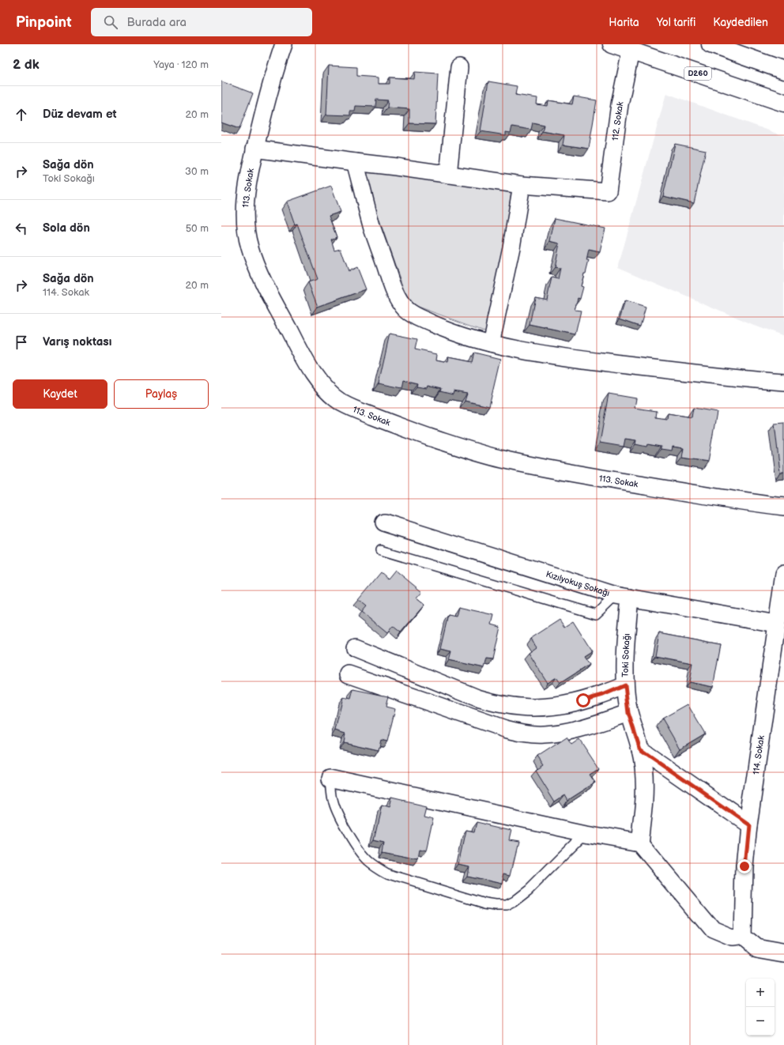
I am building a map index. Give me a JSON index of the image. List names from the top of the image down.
{
  "streets": {
    "main road": ["D260"],
    "street": [
      "112. Sokak",
      "113. Sokak",
      "Kızılyokuş Sokağı",
      "Toki Sokağı",
      "114. Sokak"
    ]
  },
  "crossings": [
    ["D260", "112. Sokak"],
    ["Kızılyokuş Sokağı", "Toki Sokağı"],
    ["Kızılyokuş Sokağı", "114. Sokak"]
  ],
  "page": {
    "header": "Pinpoint",
    "search": "Burada ara",
    "nav": ["Harita", "Yol tarifi", "Kaydedilen"],
    "heading": ["2 dk", "Yaya · 120 m"],
    "list": [
      ["Düz devam et", "20 m"],
      ["Sağa dön", "Toki Sokağı", "30 m"],
      ["Sola dön", "50 m"],
      ["Sağa dön", "114. Sokak", "20 m"],
      "Varış noktası"
    ],
    "buttons": ["Kaydet", "Paylaş"],
    "map_buttons": ["+", "−"]
  }
}
